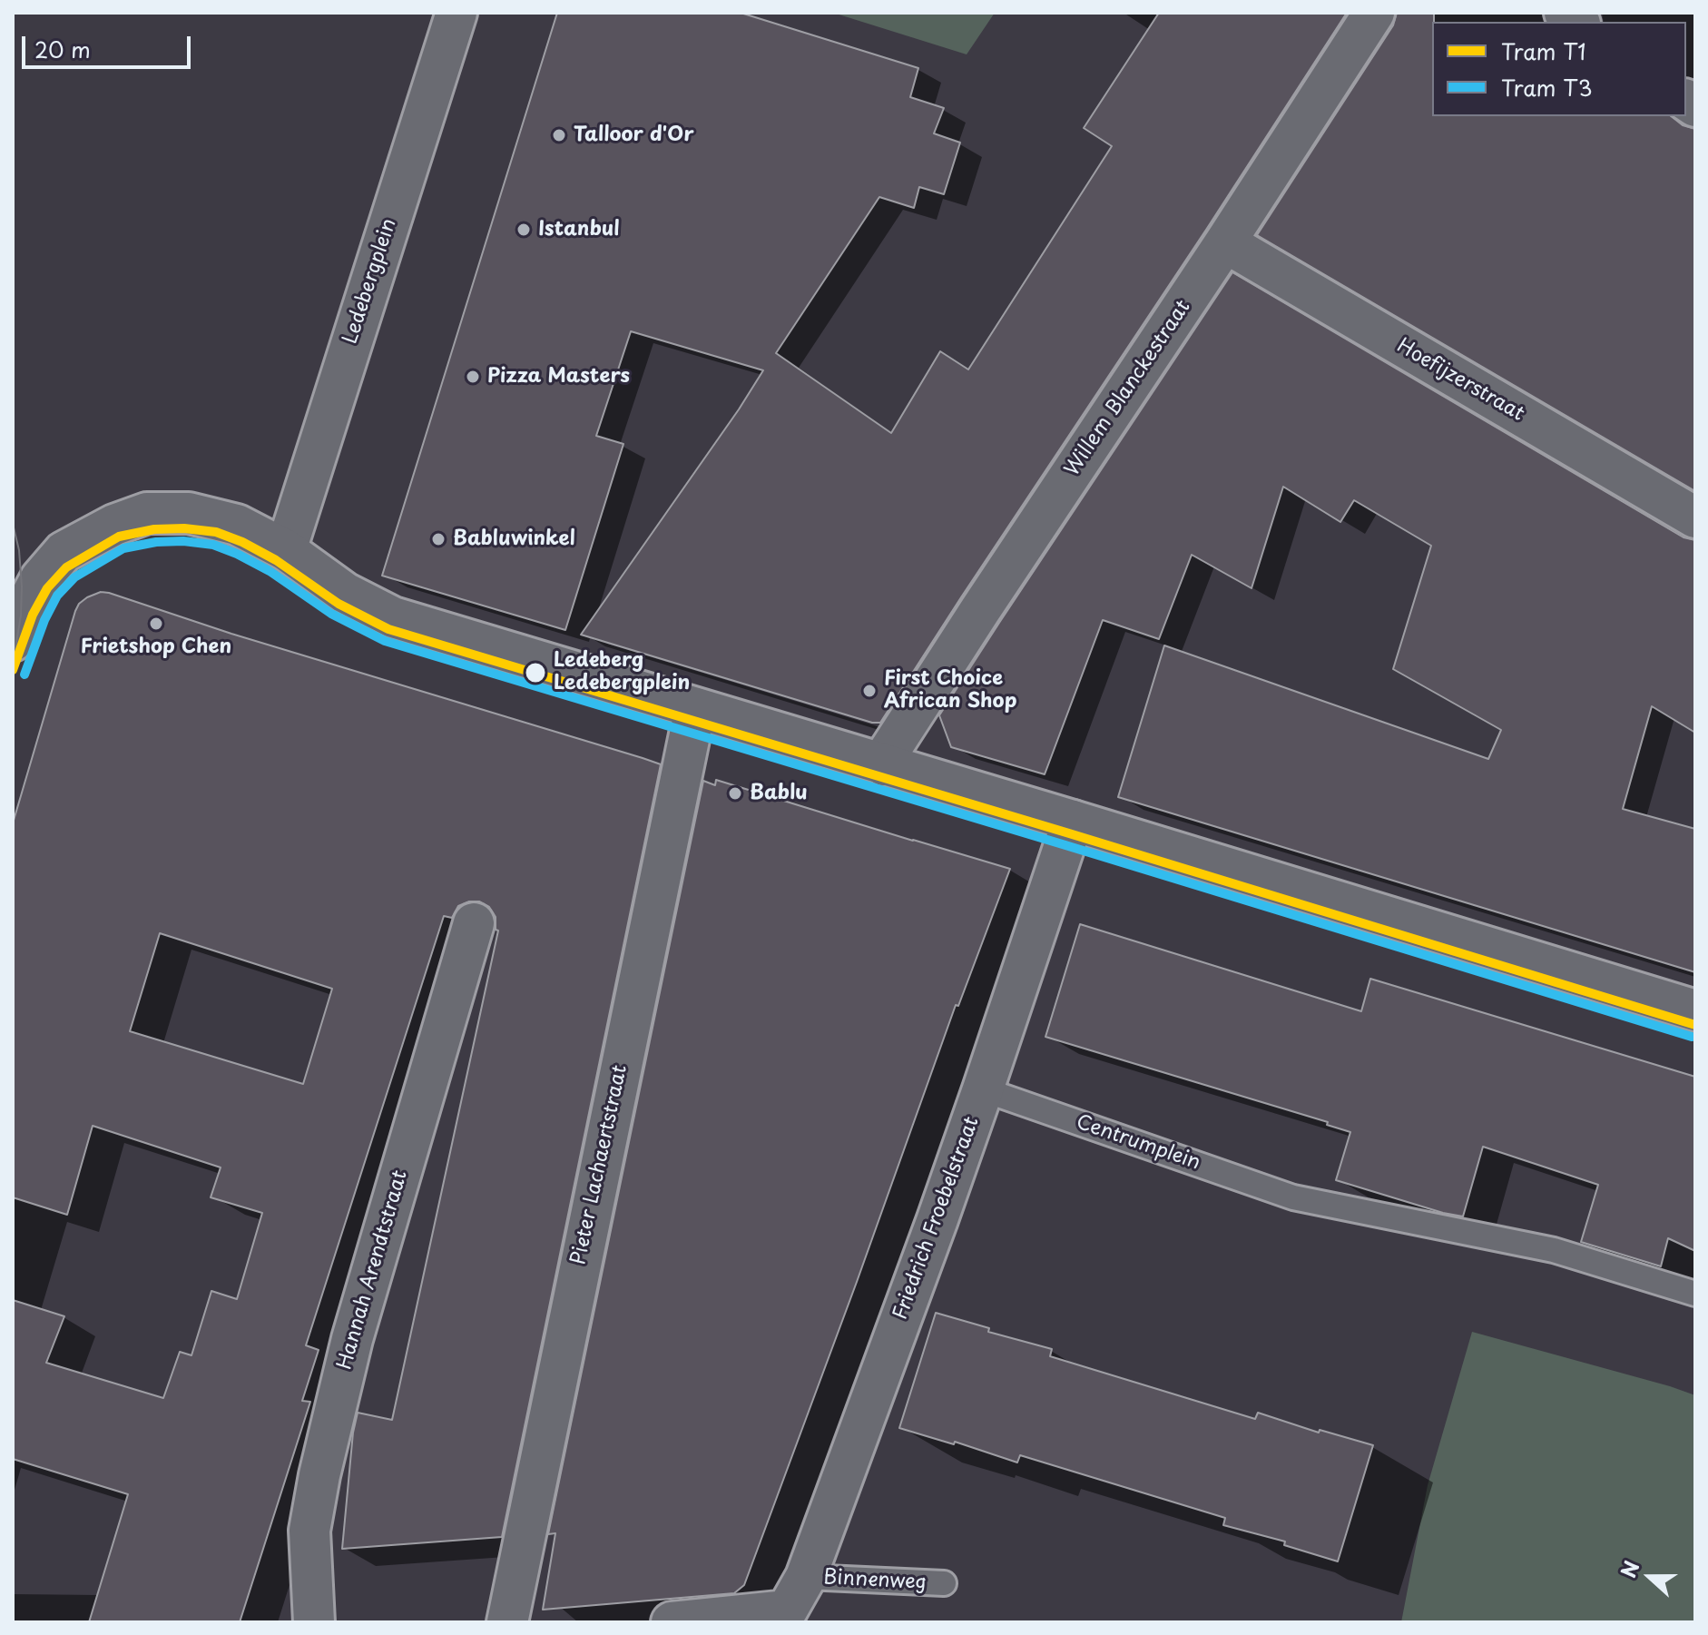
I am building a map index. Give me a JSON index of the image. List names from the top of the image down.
{
  "streets": {
    "street": [
      "Ledebergplein",
      "Hoefijzerstraat",
      "Willem Blanckestraat",
      "Pieter Lachaertstraat",
      "Friedrich Froebelstraat",
      "Hannah Arendtstraat",
      "Binnenweg"
    ],
    "lane": ["Centrumplein"]
  },
  "crossings": [
    ["Hoefijzerstraat", "Willem Blanckestraat"],
    ["Centrumplein", "Friedrich Froebelstraat"],
    ["Friedrich Froebelstraat", "Binnenweg"]
  ],
  "places": [
    "Talloor d'Or",
    "Istanbul",
    "Pizza Masters",
    "Babluwinkel",
    "Frietshop Chen",
    "Ledeberg Ledebergplein",
    "First Choice African Shop",
    "Bablu"
  ],
  "lines": ["tram line T1", "tram line T3"],
  "legend": ["Tram T1", "Tram T3"],
  "scale_bar": "20 m",
  "north": "left"
}
